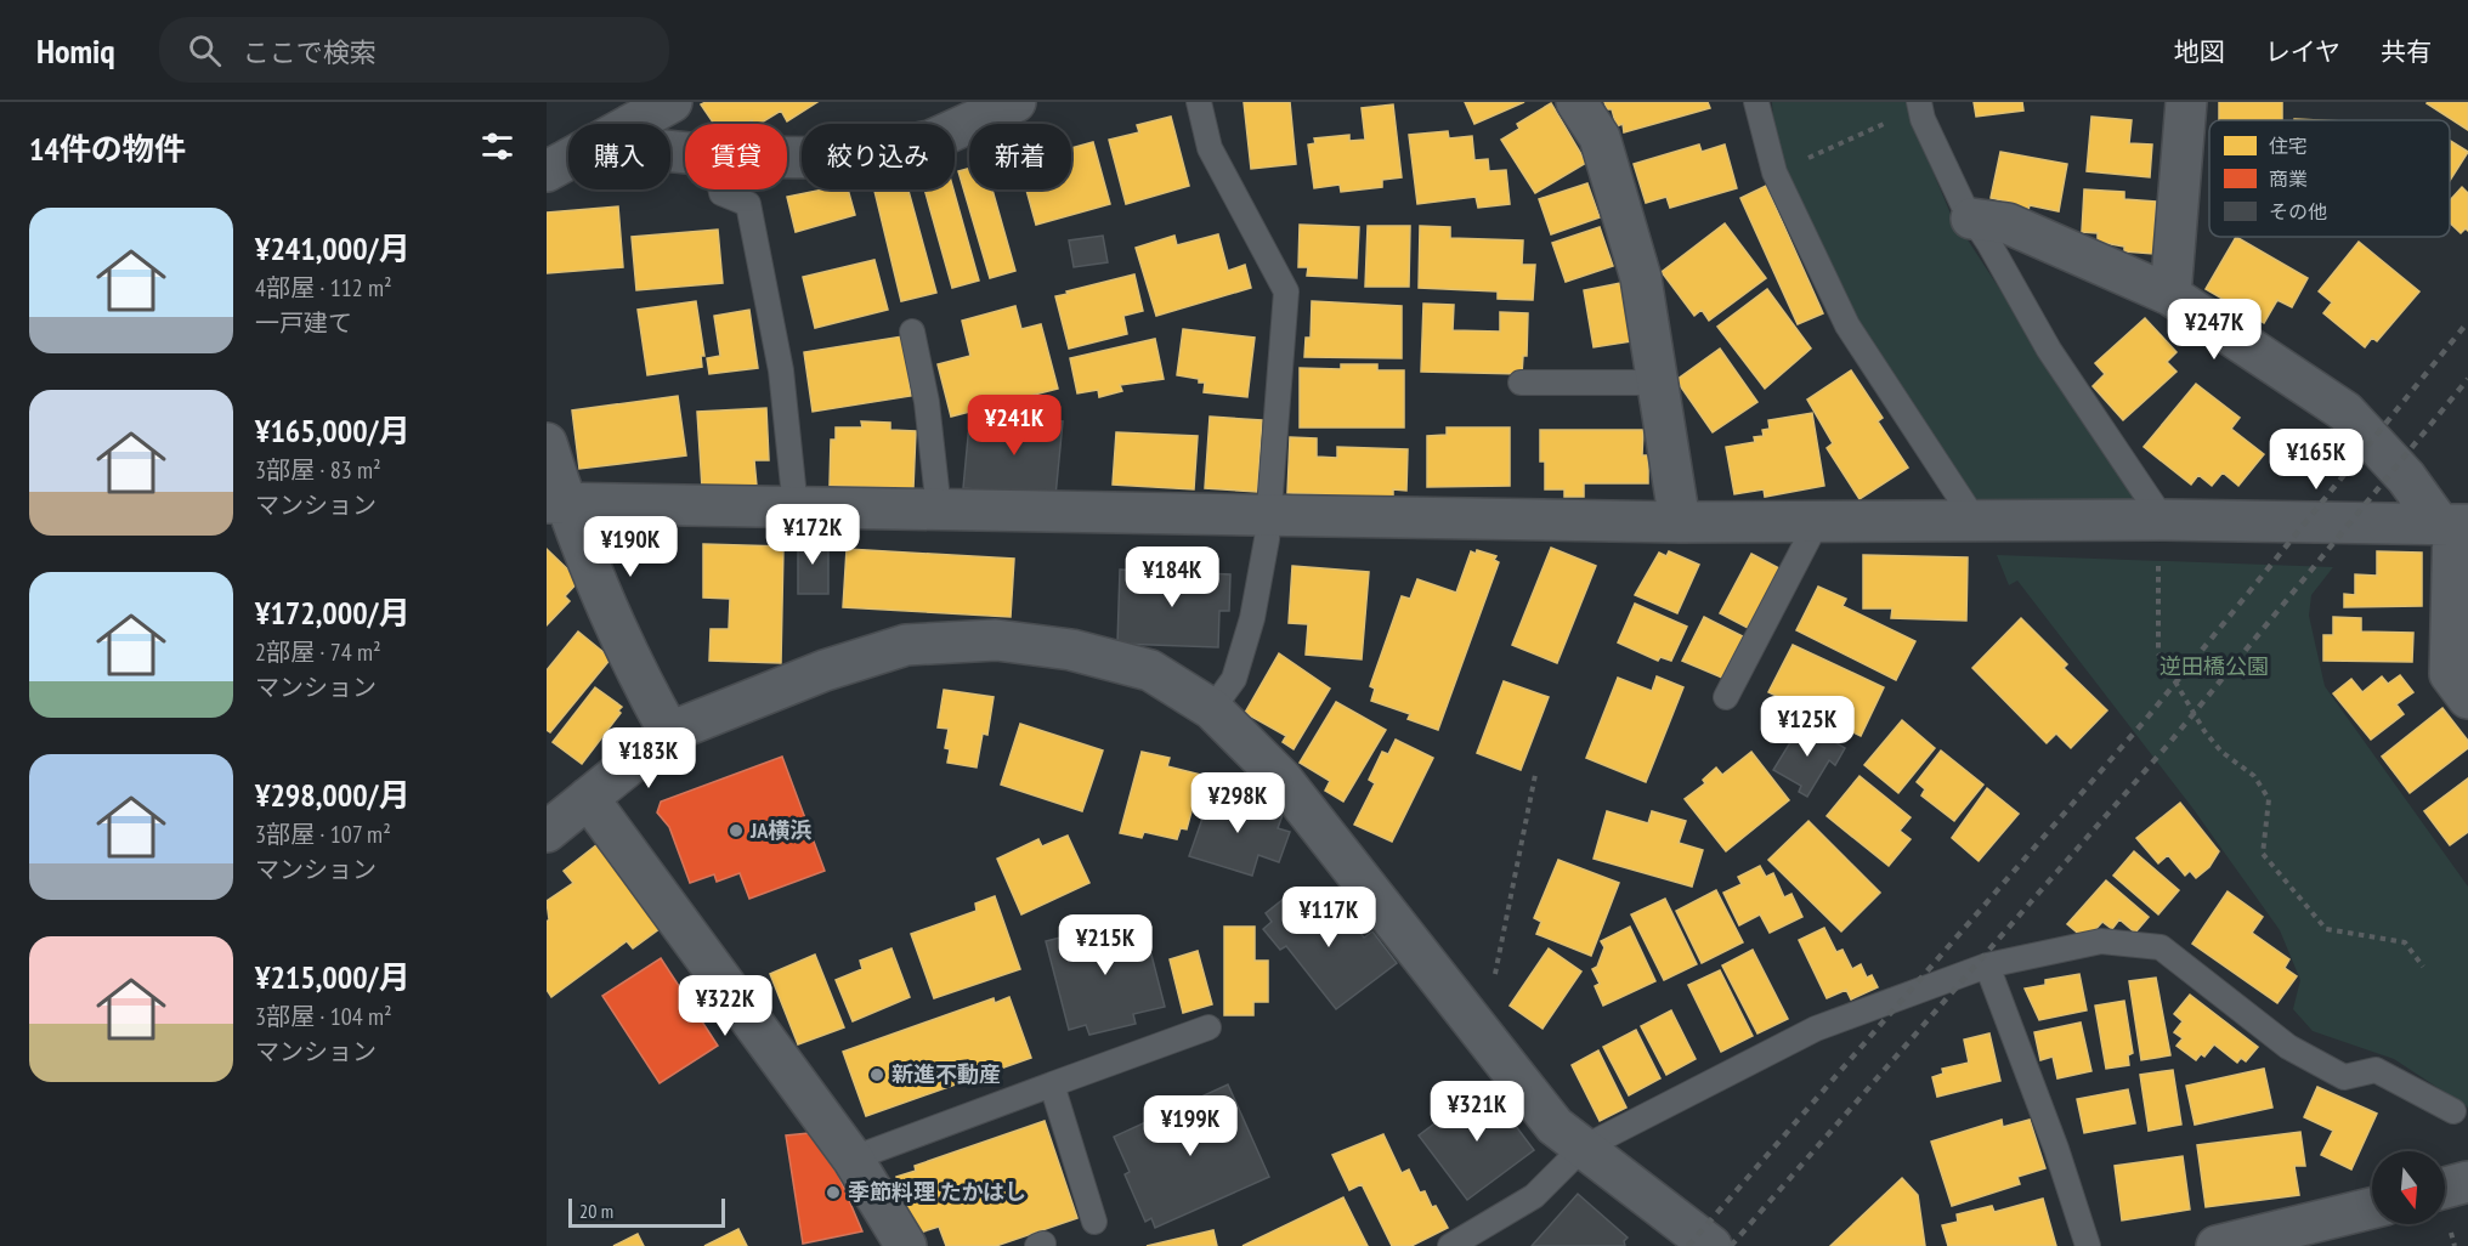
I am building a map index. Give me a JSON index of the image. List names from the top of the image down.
{
  "parks": ["逆田橋公園"],
  "places": ["JA横浜", "新進不動産", "季節料理 たかはし"],
  "legend": ["住宅", "商業", "その他"],
  "scale_bar": "20 m",
  "north": "bottom",
  "page": {
    "header": "Homiq",
    "search": "ここで検索",
    "nav": ["地図", "レイヤ", "共有"],
    "heading": "14件の物件",
    "chip": [
      "購入",
      "賃貸",
      "絞り込み",
      "新着"
    ],
    "list": [
      {
        "name": "¥241,000/月",
        "note": "4部屋 · 112 m² · 一戸建て"
      },
      {
        "name": "¥165,000/月",
        "note": "3部屋 · 83 m² · マンション"
      },
      {
        "name": "¥172,000/月",
        "note": "2部屋 · 74 m² · マンション"
      },
      {
        "name": "¥298,000/月",
        "note": "3部屋 · 107 m² · マンション"
      },
      {
        "name": "¥215,000/月",
        "note": "3部屋 · 104 m² · マンション"
      }
    ],
    "price": [
      "¥247K",
      "¥241K",
      "¥165K",
      "¥172K",
      "¥190K",
      "¥184K",
      "¥125K",
      "¥183K",
      "¥298K",
      "¥117K",
      "¥215K",
      "¥322K",
      "¥321K",
      "¥199K"
    ],
    "scale": "20 m"
  }
}
